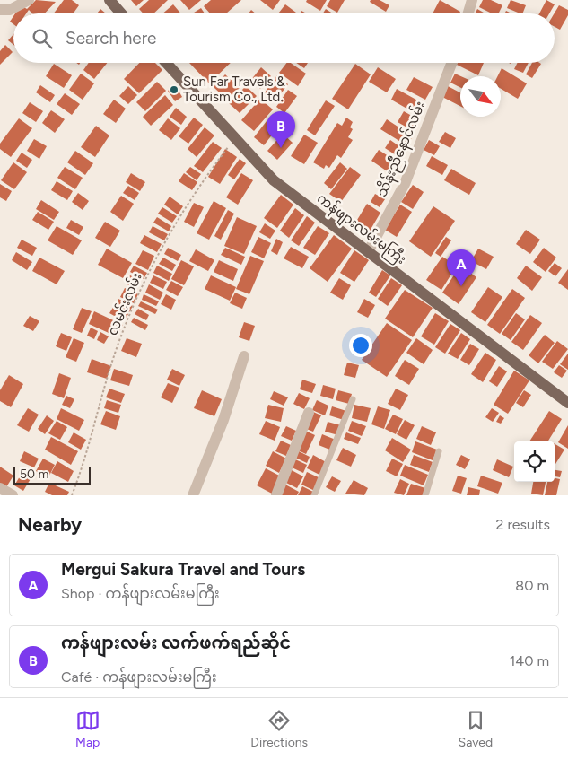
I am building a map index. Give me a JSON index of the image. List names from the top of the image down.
{
  "streets": {
    "main road": ["ကန်ဖျားလမ်းမကြီး"],
    "street": ["သိန်းညီနောင်လမ်း"],
    "path": ["လမင်းလမ်း"]
  },
  "crossings": [
    ["သိန်းညီနောင်လမ်း", "ကန်ဖျားလမ်းမကြီး"],
    ["ကန်ဖျားလမ်းမကြီး", "လမင်းလမ်း"]
  ],
  "places": ["Sun Far Travels & Tourism Co., Ltd."],
  "scale_bar": "50 m",
  "north": "bottom right",
  "page": {
    "search": "Search here",
    "pins": ["B", "A"],
    "scale": "50 m",
    "heading": ["Nearby", "2 results"],
    "list": [
      {
        "mark": "A",
        "name": "Mergui Sakura Travel and Tours",
        "note": "Shop · ကန်ဖျားလမ်းမကြီး",
        "value": "80 m"
      },
      {
        "mark": "B",
        "name": "ကန်ဖျားလမ်း လက်ဖက်ရည်ဆိုင်",
        "note": "Café · ကန်ဖျားလမ်းမကြီး",
        "value": "140 m"
      }
    ],
    "nav": ["Map", "Directions", "Saved"]
  }
}
